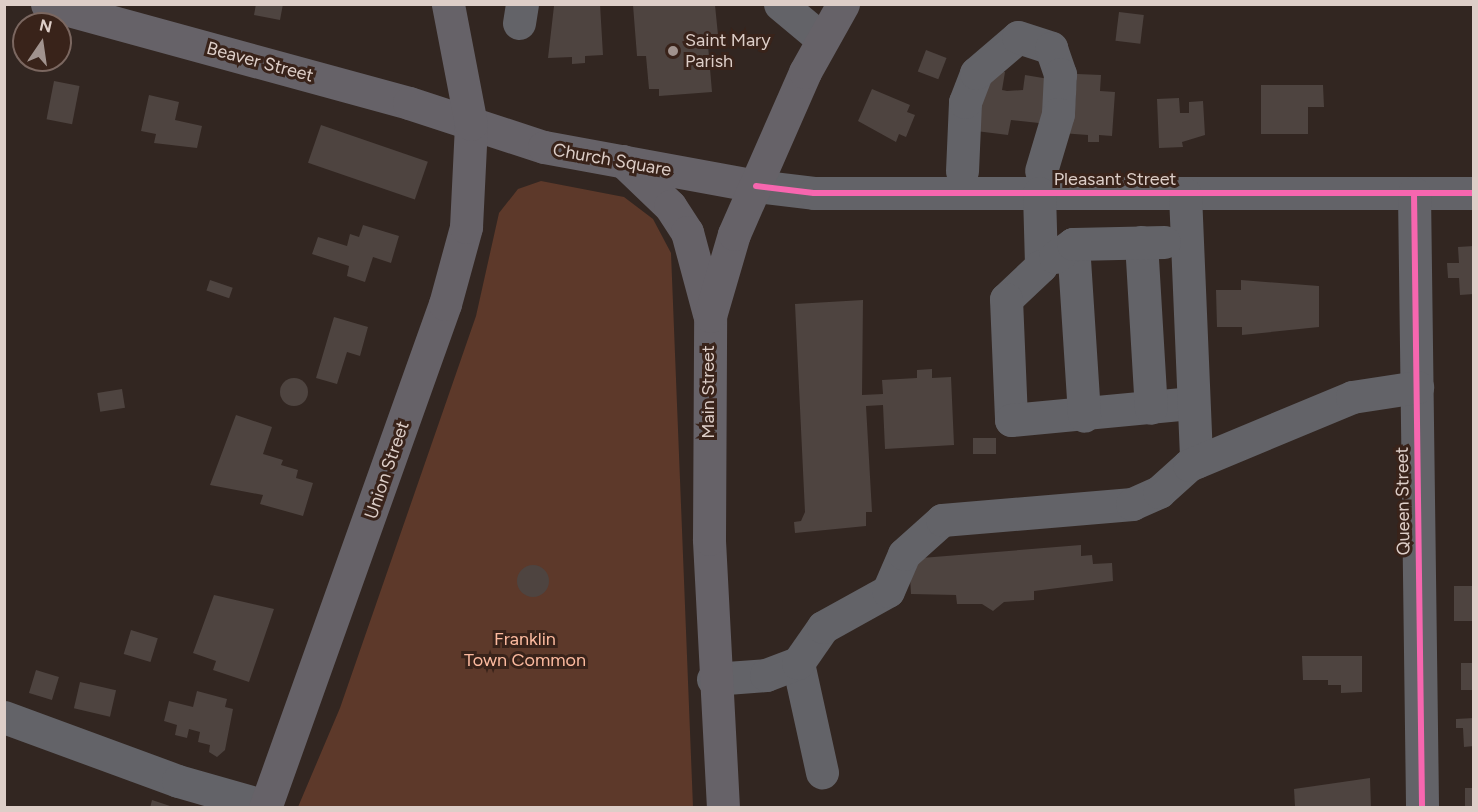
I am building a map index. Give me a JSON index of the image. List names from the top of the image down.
{
  "streets": {
    "main road": [
      "Beaver Street",
      "Church Square",
      "Main Street",
      "Union Street"
    ],
    "street": ["Pleasant Street", "Queen Street"]
  },
  "crossings": [
    ["Beaver Street", "Church Square"],
    ["Beaver Street", "Union Street"],
    ["Church Square", "Pleasant Street"],
    ["Church Square", "Main Street"],
    ["Church Square", "Union Street"],
    ["Pleasant Street", "Main Street"],
    ["Pleasant Street", "Queen Street"]
  ],
  "parks": ["Franklin Town Common"],
  "places": ["Saint Mary Parish"],
  "north": "top"
}
